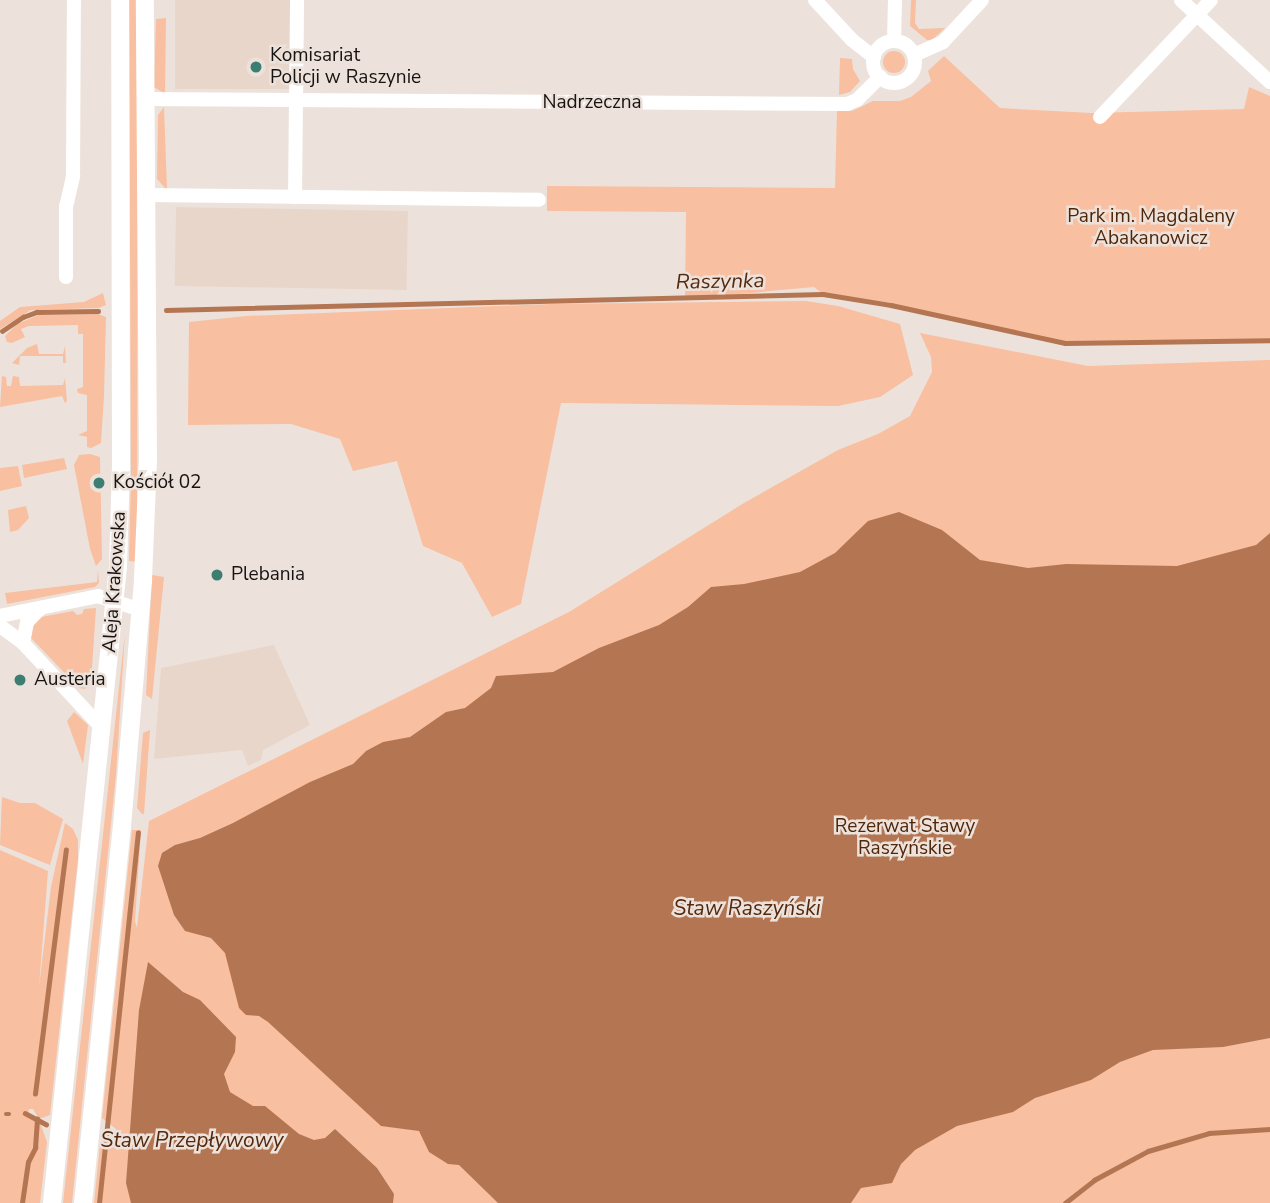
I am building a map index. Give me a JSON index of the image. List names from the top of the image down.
{
  "streets": {
    "main road": ["Aleja Krakowska"],
    "street": ["Nadrzeczna"]
  },
  "crossings": [
    ["Nadrzeczna", "Aleja Krakowska"]
  ],
  "water": ["Raszynka", "Staw Raszyński", "Staw Przepływowy"],
  "parks": ["Park im. Magdaleny Abakanowicz", "Rezerwat Stawy Raszyńskie"],
  "places": [
    "Komisariat Policji w Raszynie",
    "Kościół 02",
    "Plebania",
    "Austeria"
  ]
}
